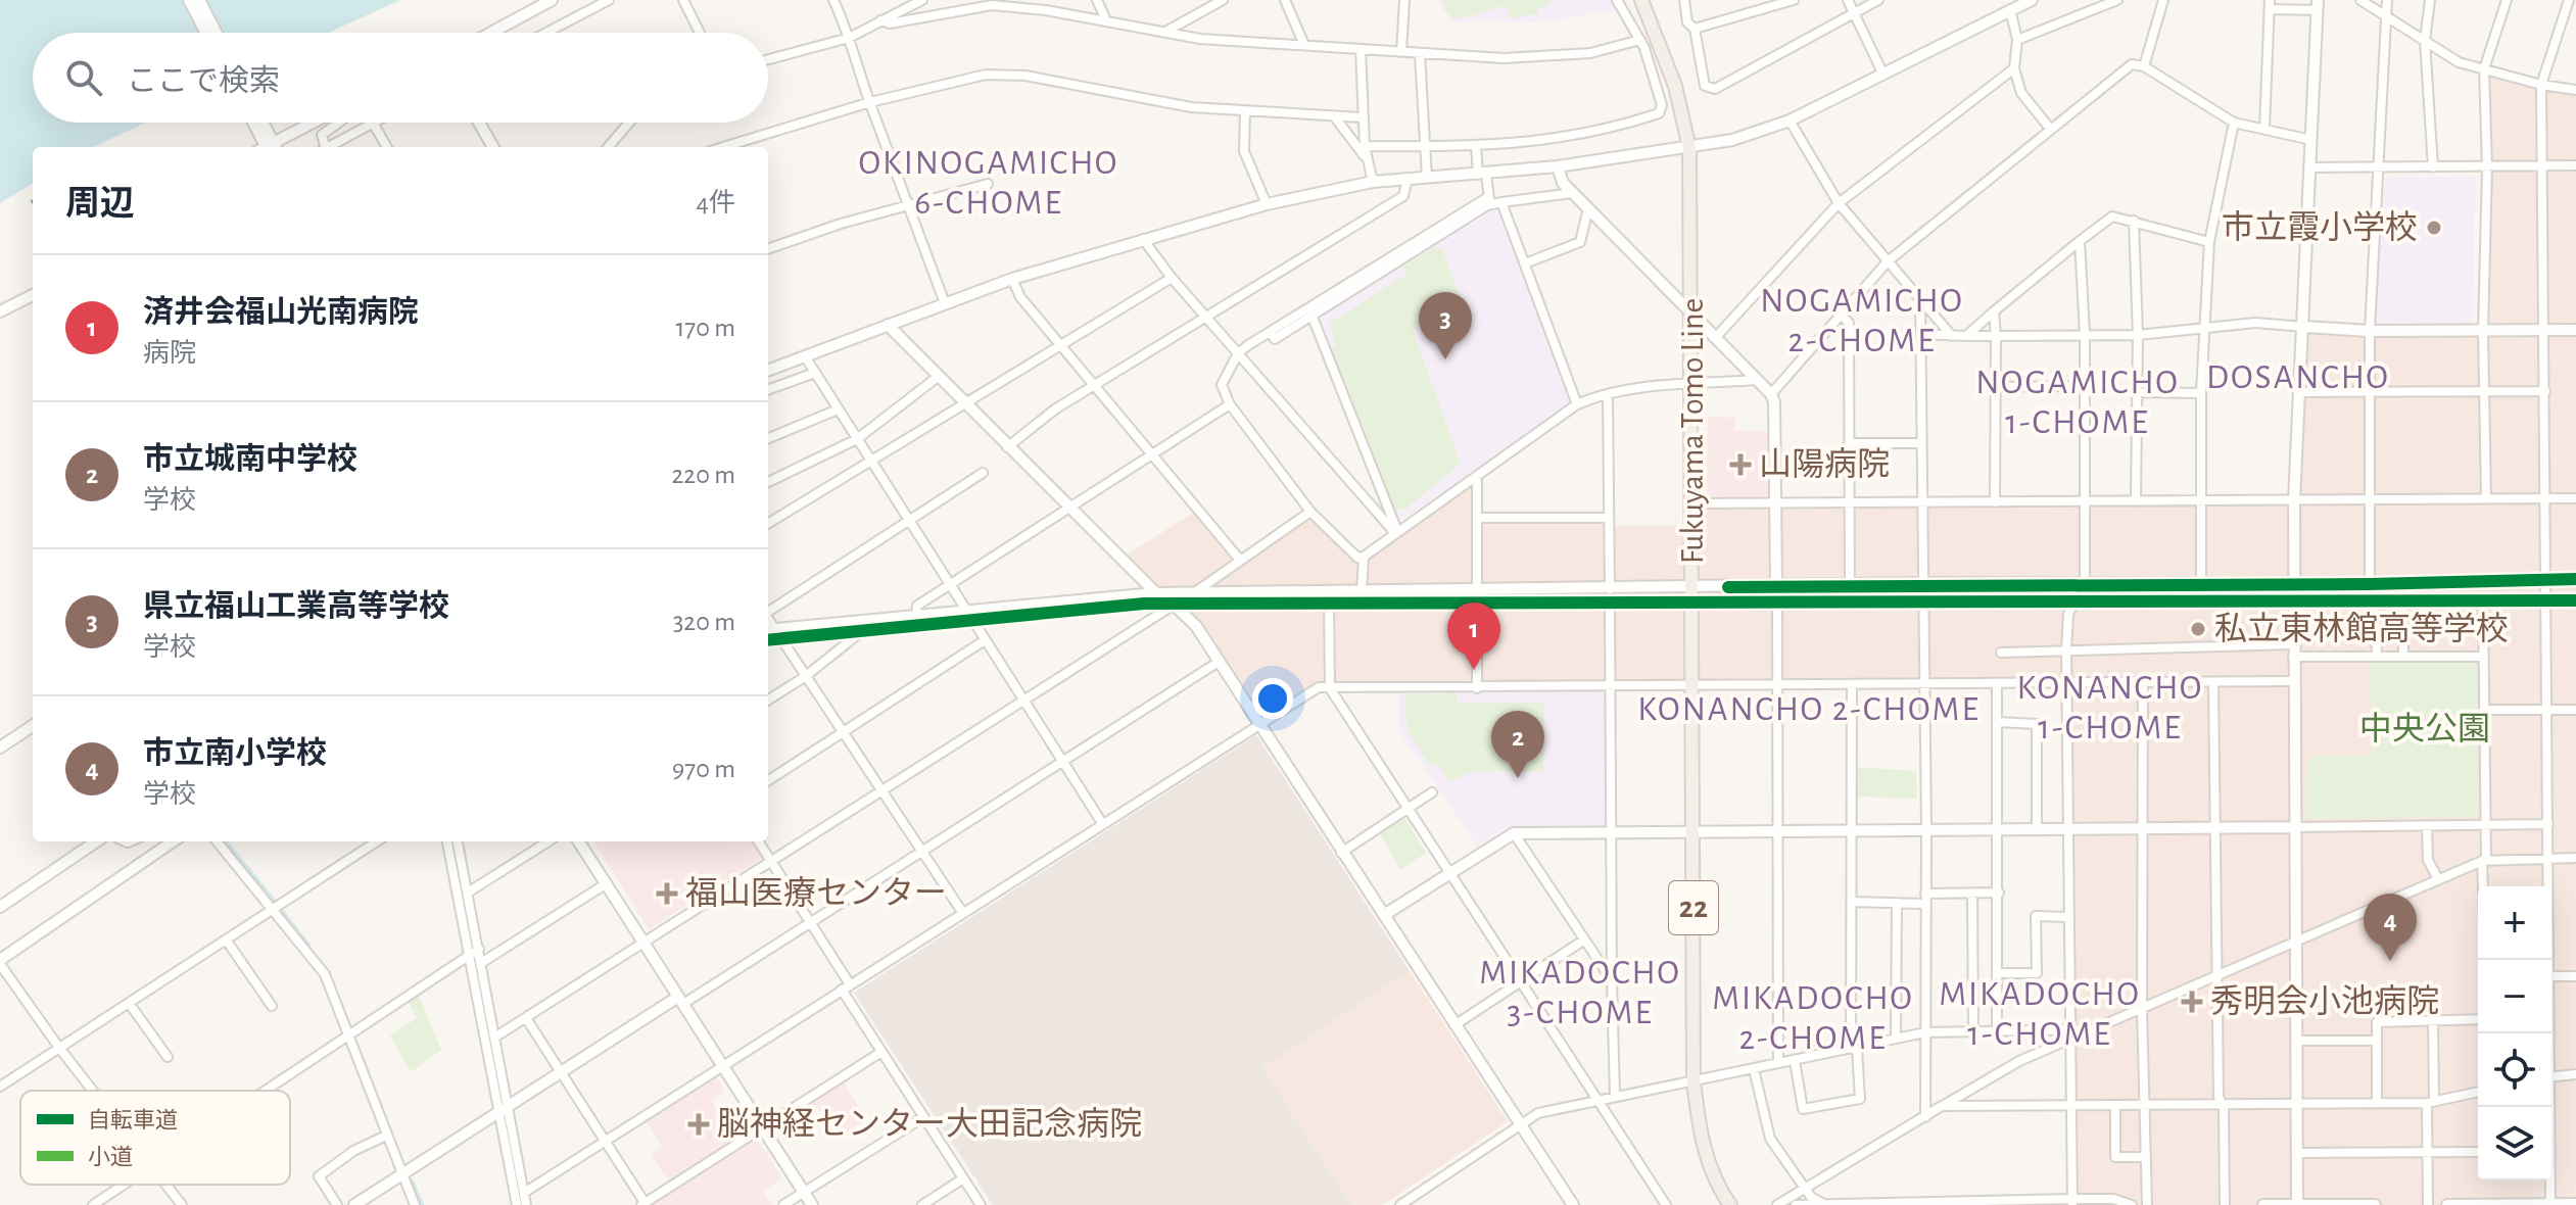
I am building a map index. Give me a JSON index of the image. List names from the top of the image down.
{
  "streets": {
    "main road": ["Fukuyama Tomo Line", "22"]
  },
  "districts": [
    "OKINOGAMICHO 6-CHOME",
    "NOGAMICHO 2-CHOME",
    "DOSANCHO",
    "NOGAMICHO 1-CHOME",
    "KONANCHO 1-CHOME",
    "KONANCHO 2-CHOME",
    "MIKADOCHO 3-CHOME",
    "MIKADOCHO 1-CHOME",
    "MIKADOCHO 2-CHOME"
  ],
  "parks": ["中央公園"],
  "places": {
    "other": ["市立霞小学校", "私立東林館高等学校"],
    "health": [
      "山陽病院",
      "福山医療センター",
      "秀明会小池病院",
      "脳神経センター大田記念病院"
    ]
  },
  "legend": ["自転車道", "小道"],
  "page": {
    "search": "ここで検索",
    "heading": ["周辺", "4件"],
    "list": [
      {
        "mark": "1",
        "name": "済井会福山光南病院",
        "note": "病院",
        "value": "170 m"
      },
      {
        "mark": "2",
        "name": "市立城南中学校",
        "note": "学校",
        "value": "220 m"
      },
      {
        "mark": "3",
        "name": "県立福山工業高等学校",
        "note": "学校",
        "value": "320 m"
      },
      {
        "mark": "4",
        "name": "市立南小学校",
        "note": "学校",
        "value": "970 m"
      }
    ],
    "pins": [
      "3",
      "1",
      "2",
      "4"
    ],
    "map_buttons": ["+", "−"]
  }
}
